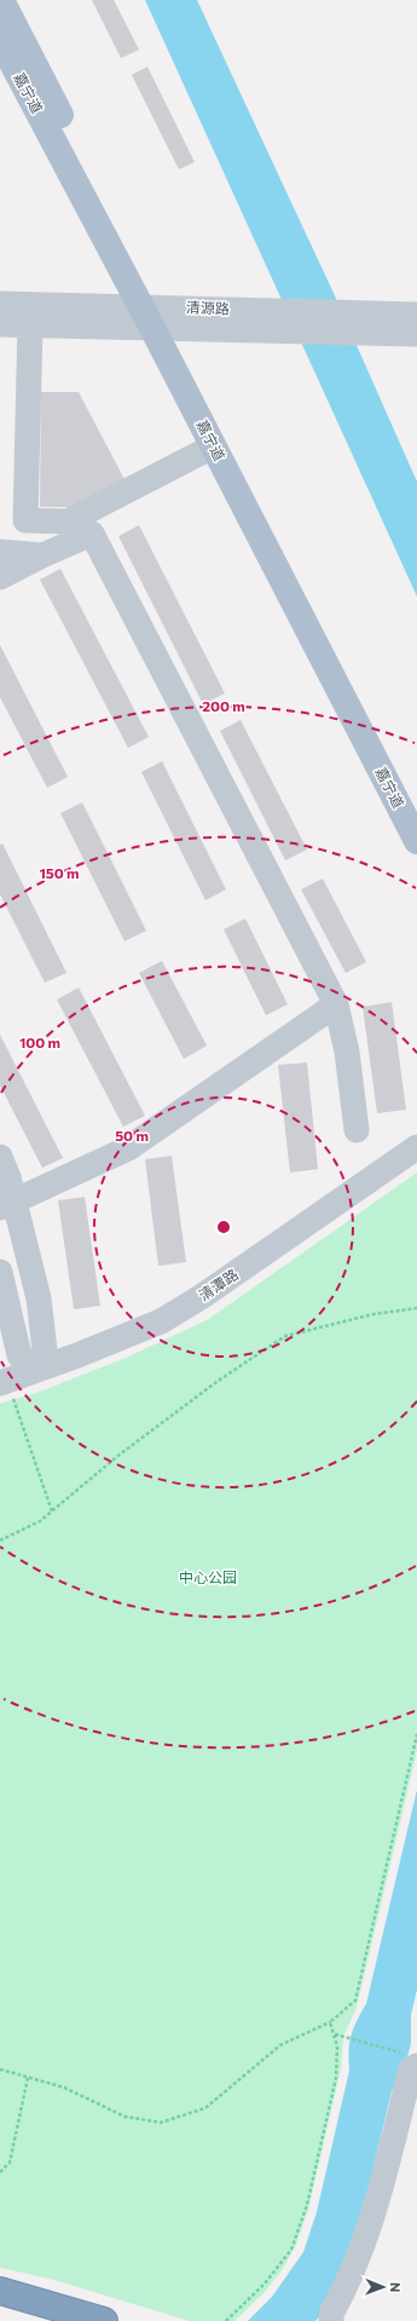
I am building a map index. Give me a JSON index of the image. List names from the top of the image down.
{
  "streets": {
    "main road": ["嘉宁道"],
    "street": ["清源路", "清潭路"]
  },
  "crossings": [
    ["嘉宁道", "清源路"]
  ],
  "parks": ["中心公园"],
  "north": "right",
  "rings": [
    "200 m",
    "150 m",
    "100 m",
    "50 m"
  ]
}
